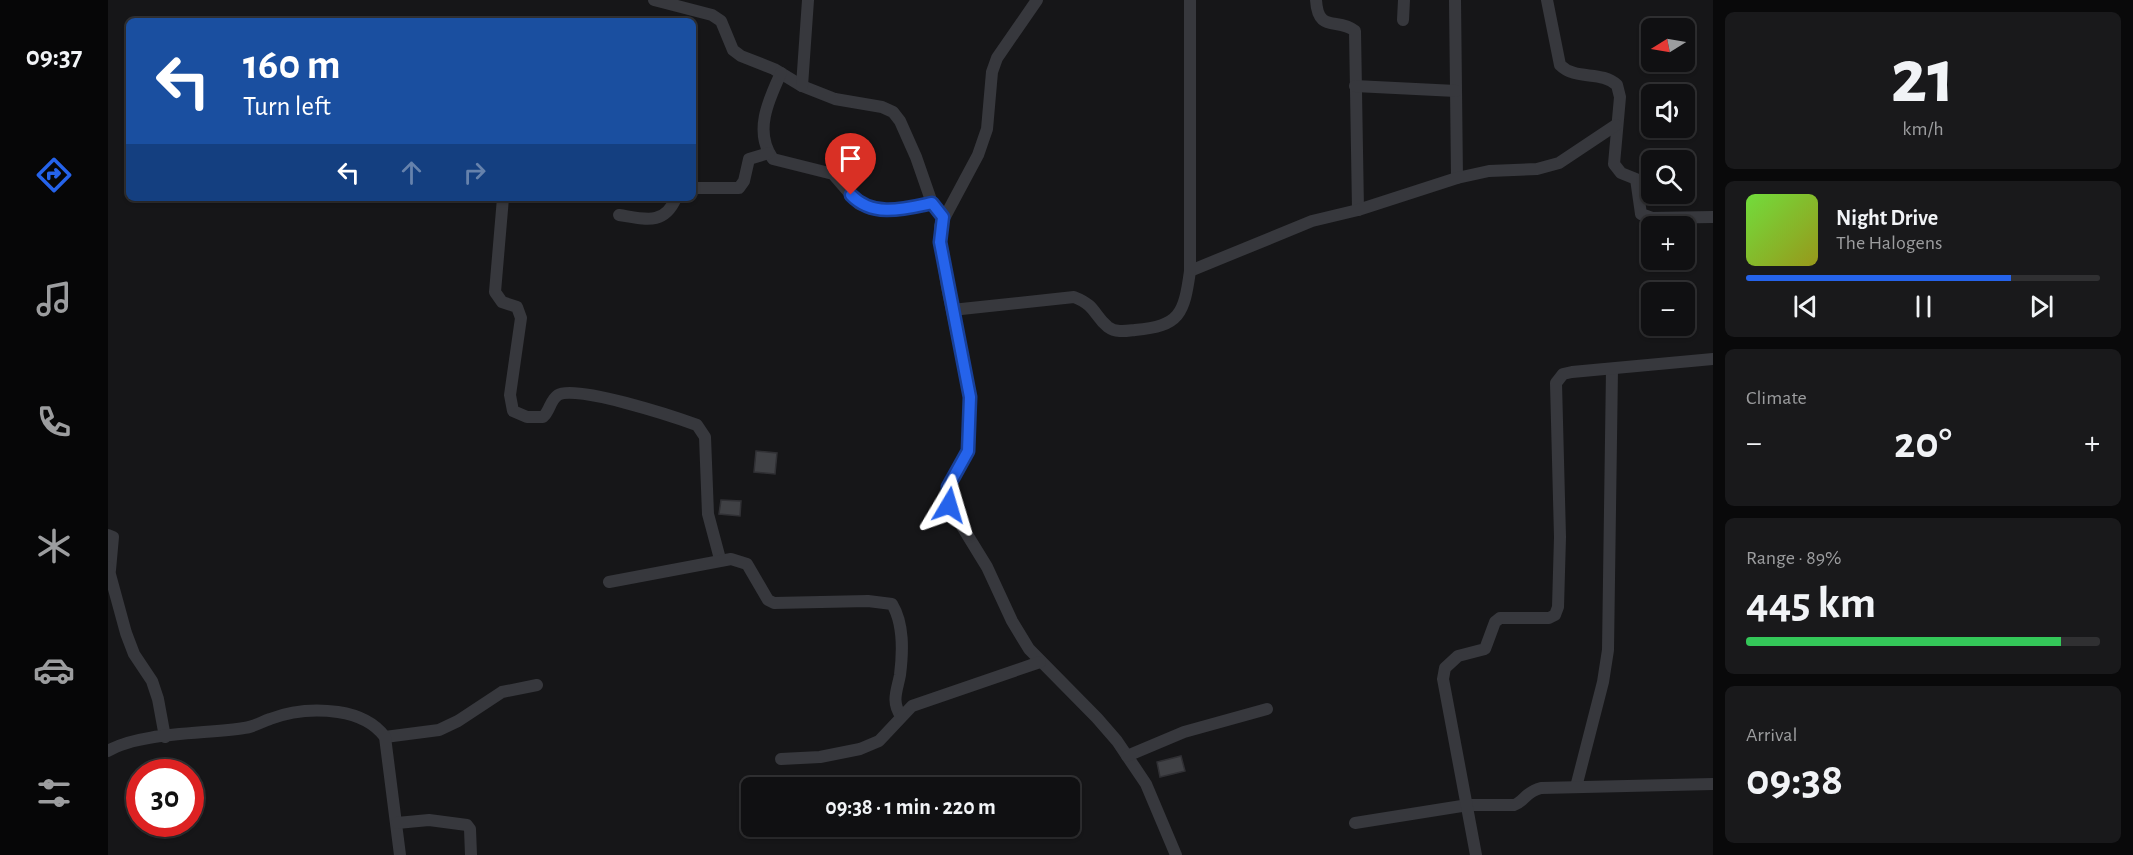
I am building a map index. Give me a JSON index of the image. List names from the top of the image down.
{
  "north": "left",
  "page": {
    "tabs": "09:37",
    "tile": [
      ["21", "km/h"],
      "Climate",
      ["Range · 89%", "445 km"],
      ["Arrival", "09:38"]
    ],
    "map_buttons": ["+", "−"],
    "turn": ["160 m", "Turn left"],
    "song": ["Night Drive", "The Halogens"],
    "heat": ["−", "20°", "+"],
    "limit": "30",
    "trip": "09:38 · 1 min · 220 m"
  }
}
